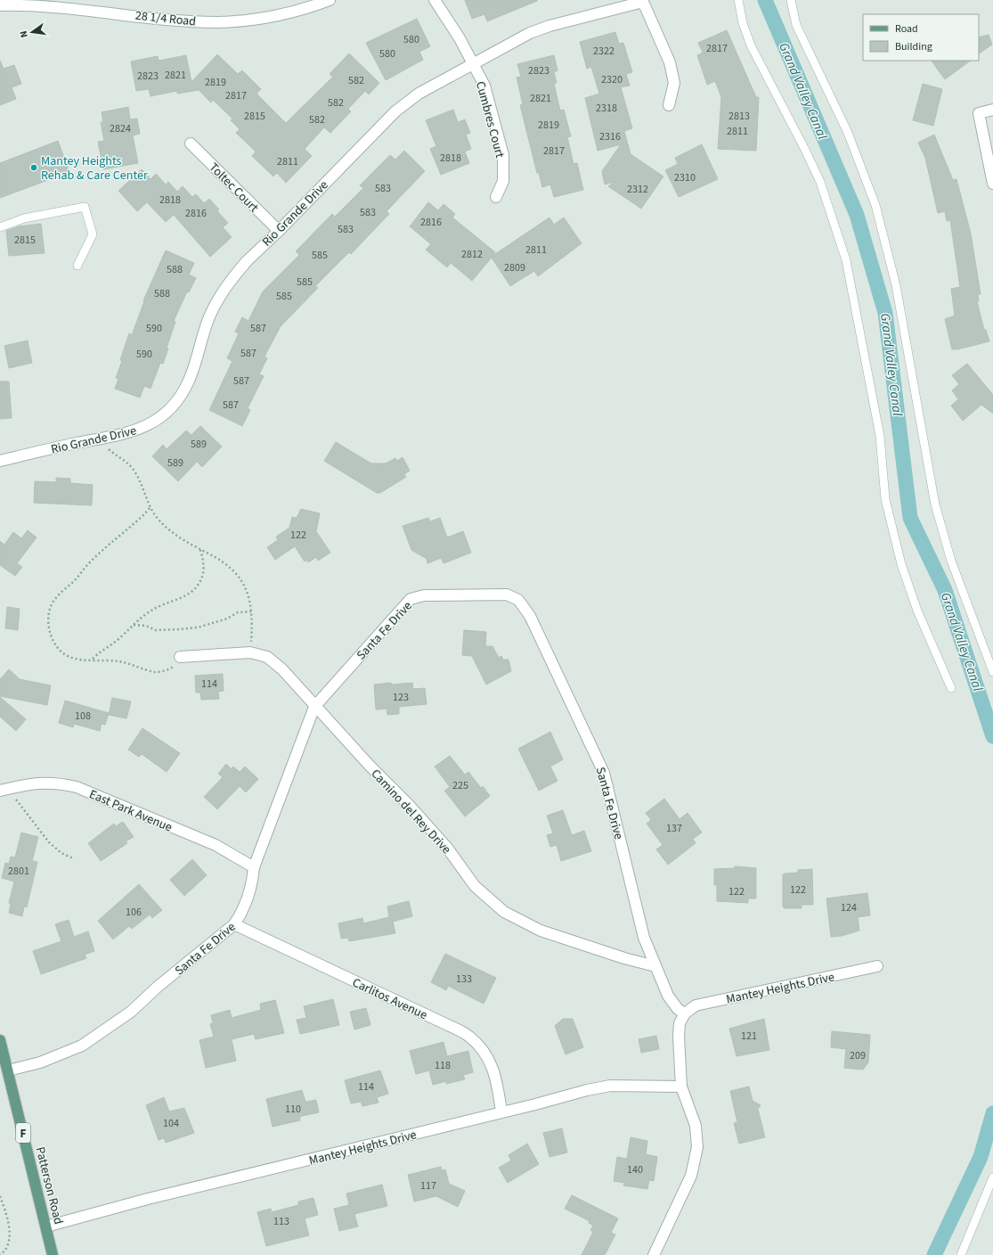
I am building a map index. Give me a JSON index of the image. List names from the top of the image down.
{
  "streets": {
    "main road": ["F", "Patterson Road"],
    "street": [
      "28 1/4 Road",
      "Cumbres Court",
      "Toltec Court",
      "Rio Grande Drive",
      "Santa Fe Drive",
      "East Park Avenue",
      "Camino del Rey Drive",
      "Mantey Heights Drive",
      "Carlitos Avenue"
    ]
  },
  "crossings": [
    ["Cumbres Court", "Rio Grande Drive"],
    ["Toltec Court", "Rio Grande Drive"],
    ["Santa Fe Drive", "East Park Avenue"],
    ["Santa Fe Drive", "Camino del Rey Drive"],
    ["Santa Fe Drive", "Mantey Heights Drive"],
    ["Santa Fe Drive", "Carlitos Avenue"],
    ["Santa Fe Drive", "Patterson Road"],
    ["Mantey Heights Drive", "Carlitos Avenue"],
    ["Mantey Heights Drive", "Patterson Road"]
  ],
  "water": ["Grand Valley Canal"],
  "places": ["Mantey Heights Rehab & Care Center"],
  "house_numbers": [
    "580",
    "2817",
    "2322",
    "580",
    "2823",
    "2821",
    "2823",
    "2320",
    "582",
    "2819",
    "2817",
    "2821",
    "582",
    "2318",
    "2815",
    "2813",
    "582",
    "2819",
    "2824",
    "2811",
    "2316",
    "2817",
    "2818",
    "2811",
    "2310",
    "583",
    "2312",
    "2818",
    "583",
    "2816",
    "2816",
    "583",
    "2815",
    "2811",
    "2812",
    "585",
    "2809",
    "588",
    "585",
    "588",
    "585",
    "590",
    "587",
    "587",
    "590",
    "587",
    "587",
    "589",
    "589",
    "122",
    "114",
    "123",
    "108",
    "225",
    "137",
    "2801",
    "122",
    "122",
    "124",
    "106",
    "133",
    "121",
    "209",
    "118",
    "114",
    "110",
    "104",
    "140",
    "117",
    "113"
  ],
  "legend": ["Road", "Building"],
  "north": "left"
}
